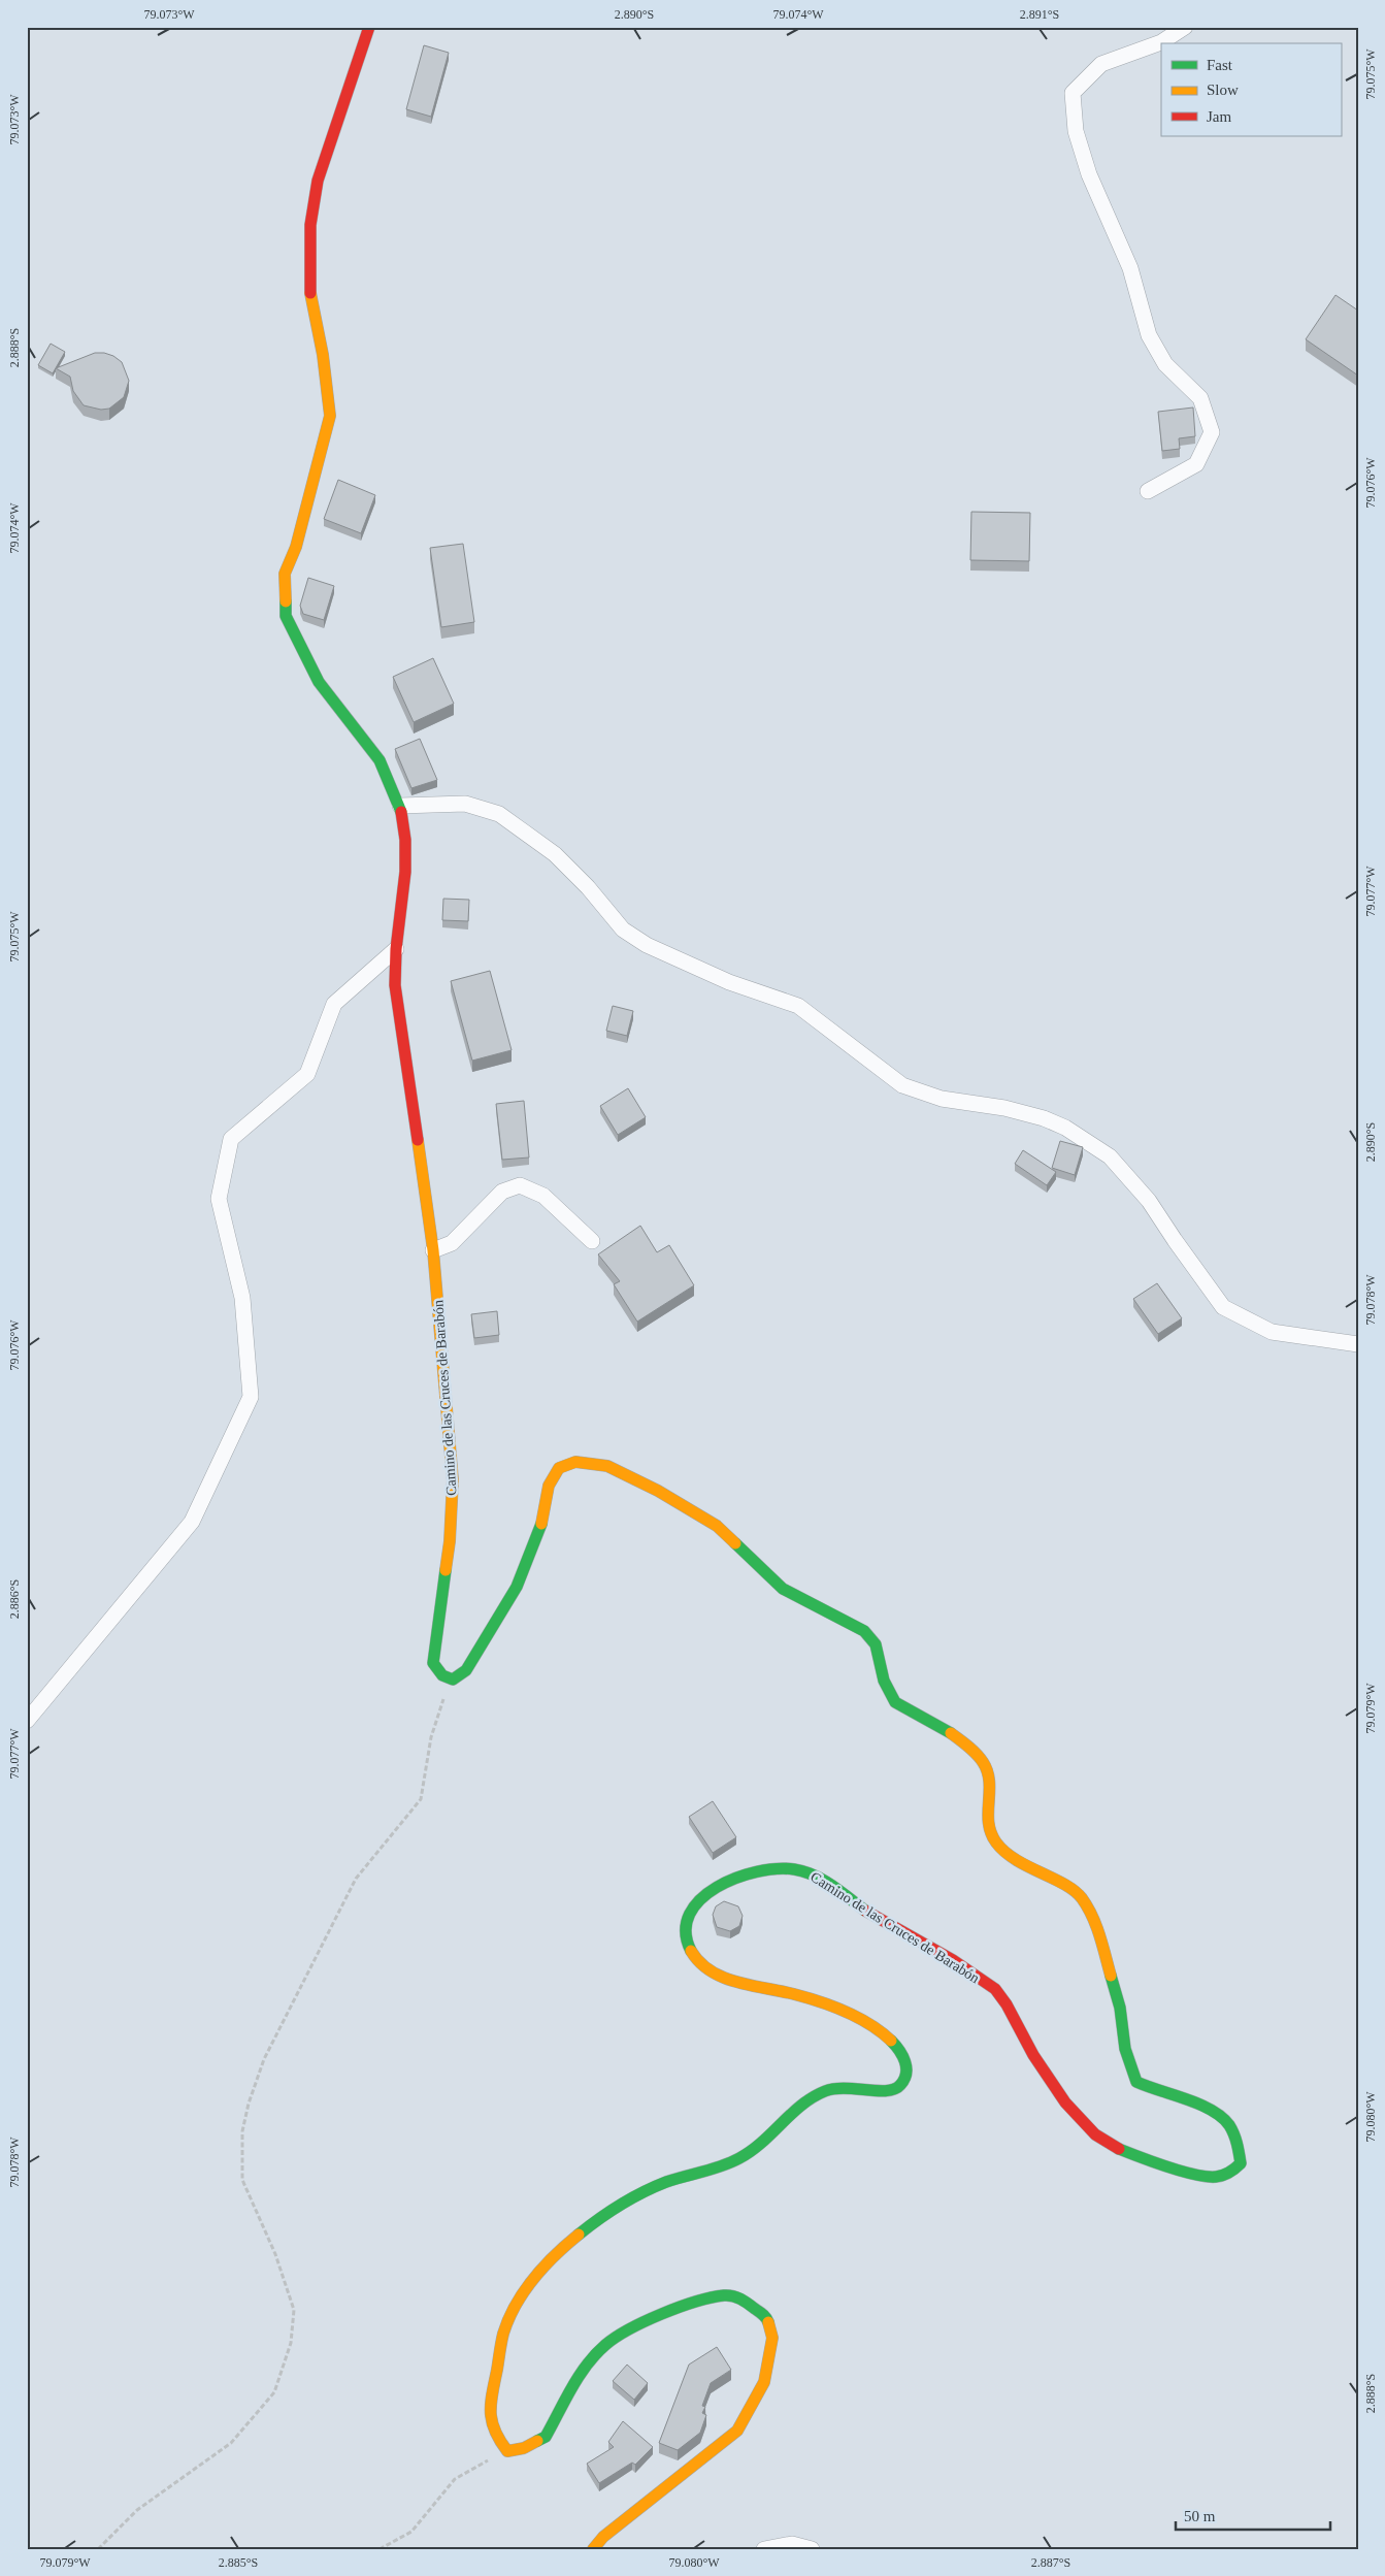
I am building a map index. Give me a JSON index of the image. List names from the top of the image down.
{
  "streets": {
    "street": ["Camino de las Cruces de Barabón"]
  },
  "legend": ["Fast", "Slow", "Jam"],
  "scale_bar": "50 m",
  "coordinates": [
    "79.073°W",
    "2.890°S",
    "79.074°W",
    "2.891°S",
    "79.075°W",
    "2.888°S",
    "79.076°W",
    "79.077°W",
    "79.078°W",
    "2.886°S",
    "79.079°W",
    "79.080°W",
    "2.885°S",
    "2.887°S"
  ]
}
